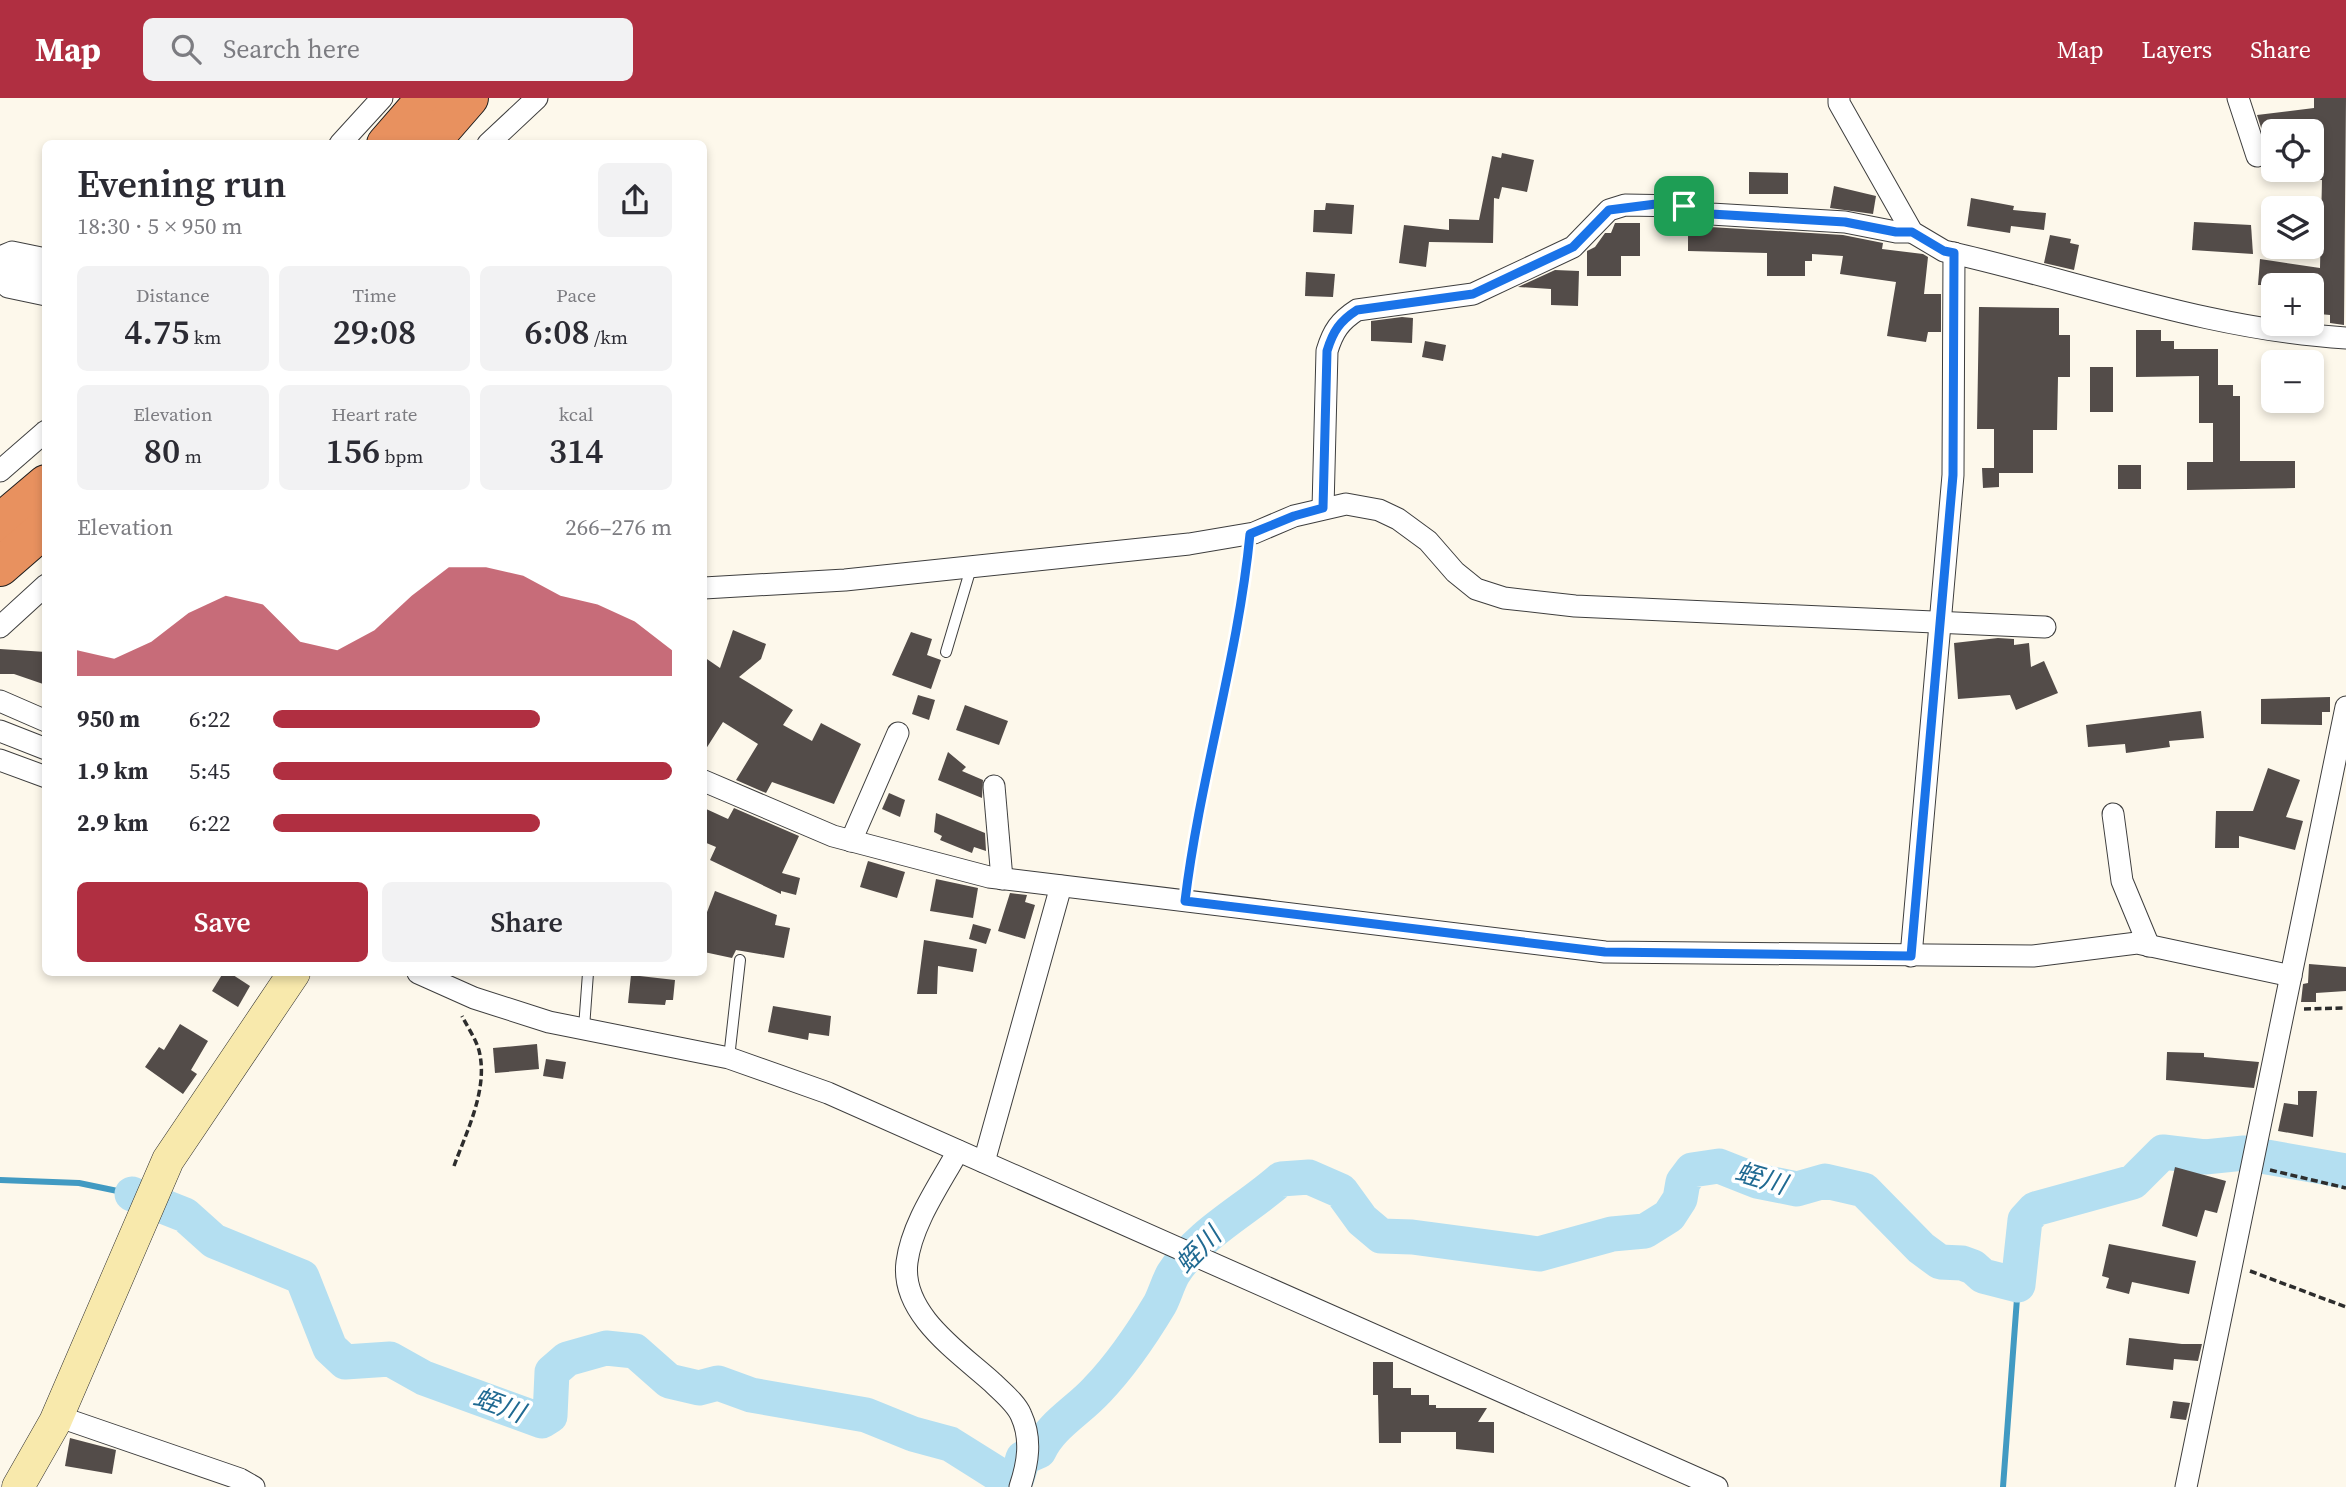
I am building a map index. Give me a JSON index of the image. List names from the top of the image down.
{
  "water": ["蛭川"],
  "page": {
    "header": "Map",
    "search": "Search here",
    "nav": ["Map", "Layers", "Share"],
    "map_buttons": ["+", "−"],
    "heading": ["Evening run", "18:30 · 5 × 950 m"],
    "stats": [
      ["Distance", "4.75 km"],
      ["Time", "29:08"],
      ["Pace", "6:08 /km"],
      ["Elevation", "80 m"],
      ["Heart rate", "156 bpm"],
      ["kcal", "314"]
    ],
    "chart": ["Elevation", "266–276 m"],
    "list": [
      {
        "name": "950 m",
        "note": "6:22"
      },
      {
        "name": "1.9 km",
        "note": "5:45"
      },
      {
        "name": "2.9 km",
        "note": "6:22"
      }
    ],
    "buttons": ["Save", "Share"]
  }
}
